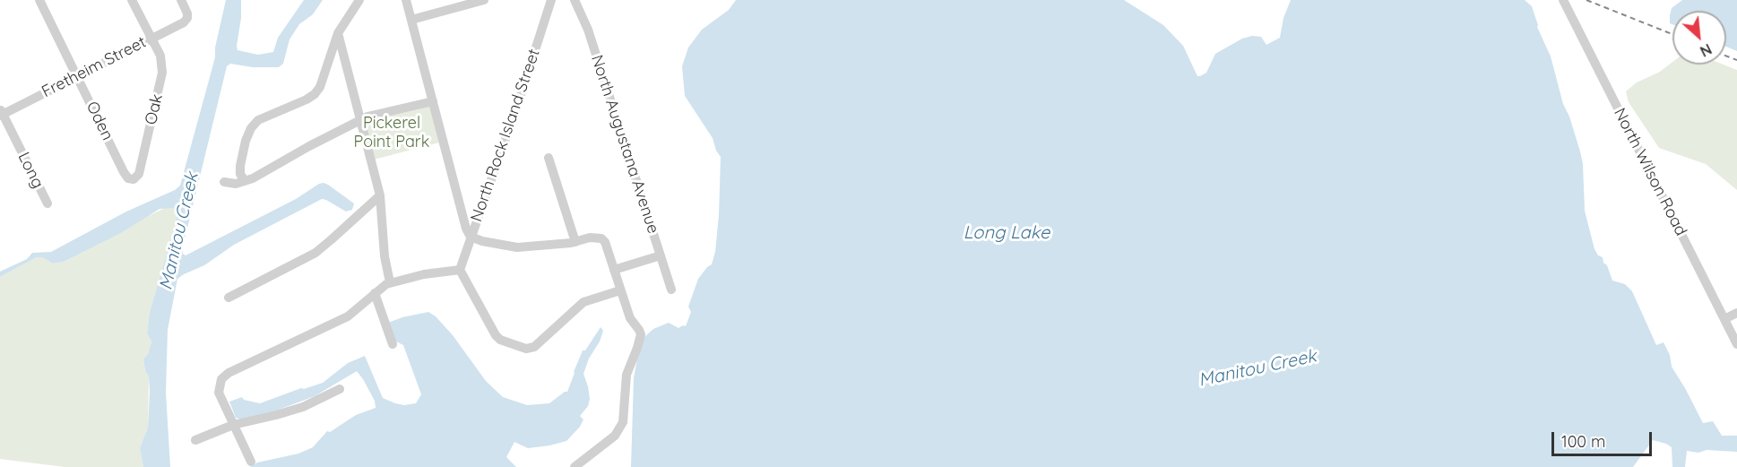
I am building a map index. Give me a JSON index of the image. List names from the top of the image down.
{
  "streets": {
    "street": [
      "Fretheim Street",
      "Oak",
      "Oden",
      "North Rock Island Street",
      "North Augustana Avenue",
      "Long",
      "North Wilson Road"
    ]
  },
  "crossings": [
    ["Fretheim Street", "Oak"],
    ["Fretheim Street", "Oden"],
    ["Fretheim Street", "Long"],
    ["Oak", "Oden"]
  ],
  "water": ["Manitou Creek", "Long Lake"],
  "parks": ["Pickerel Point Park"],
  "scale_bar": "100 m",
  "north": "bottom right"
}
